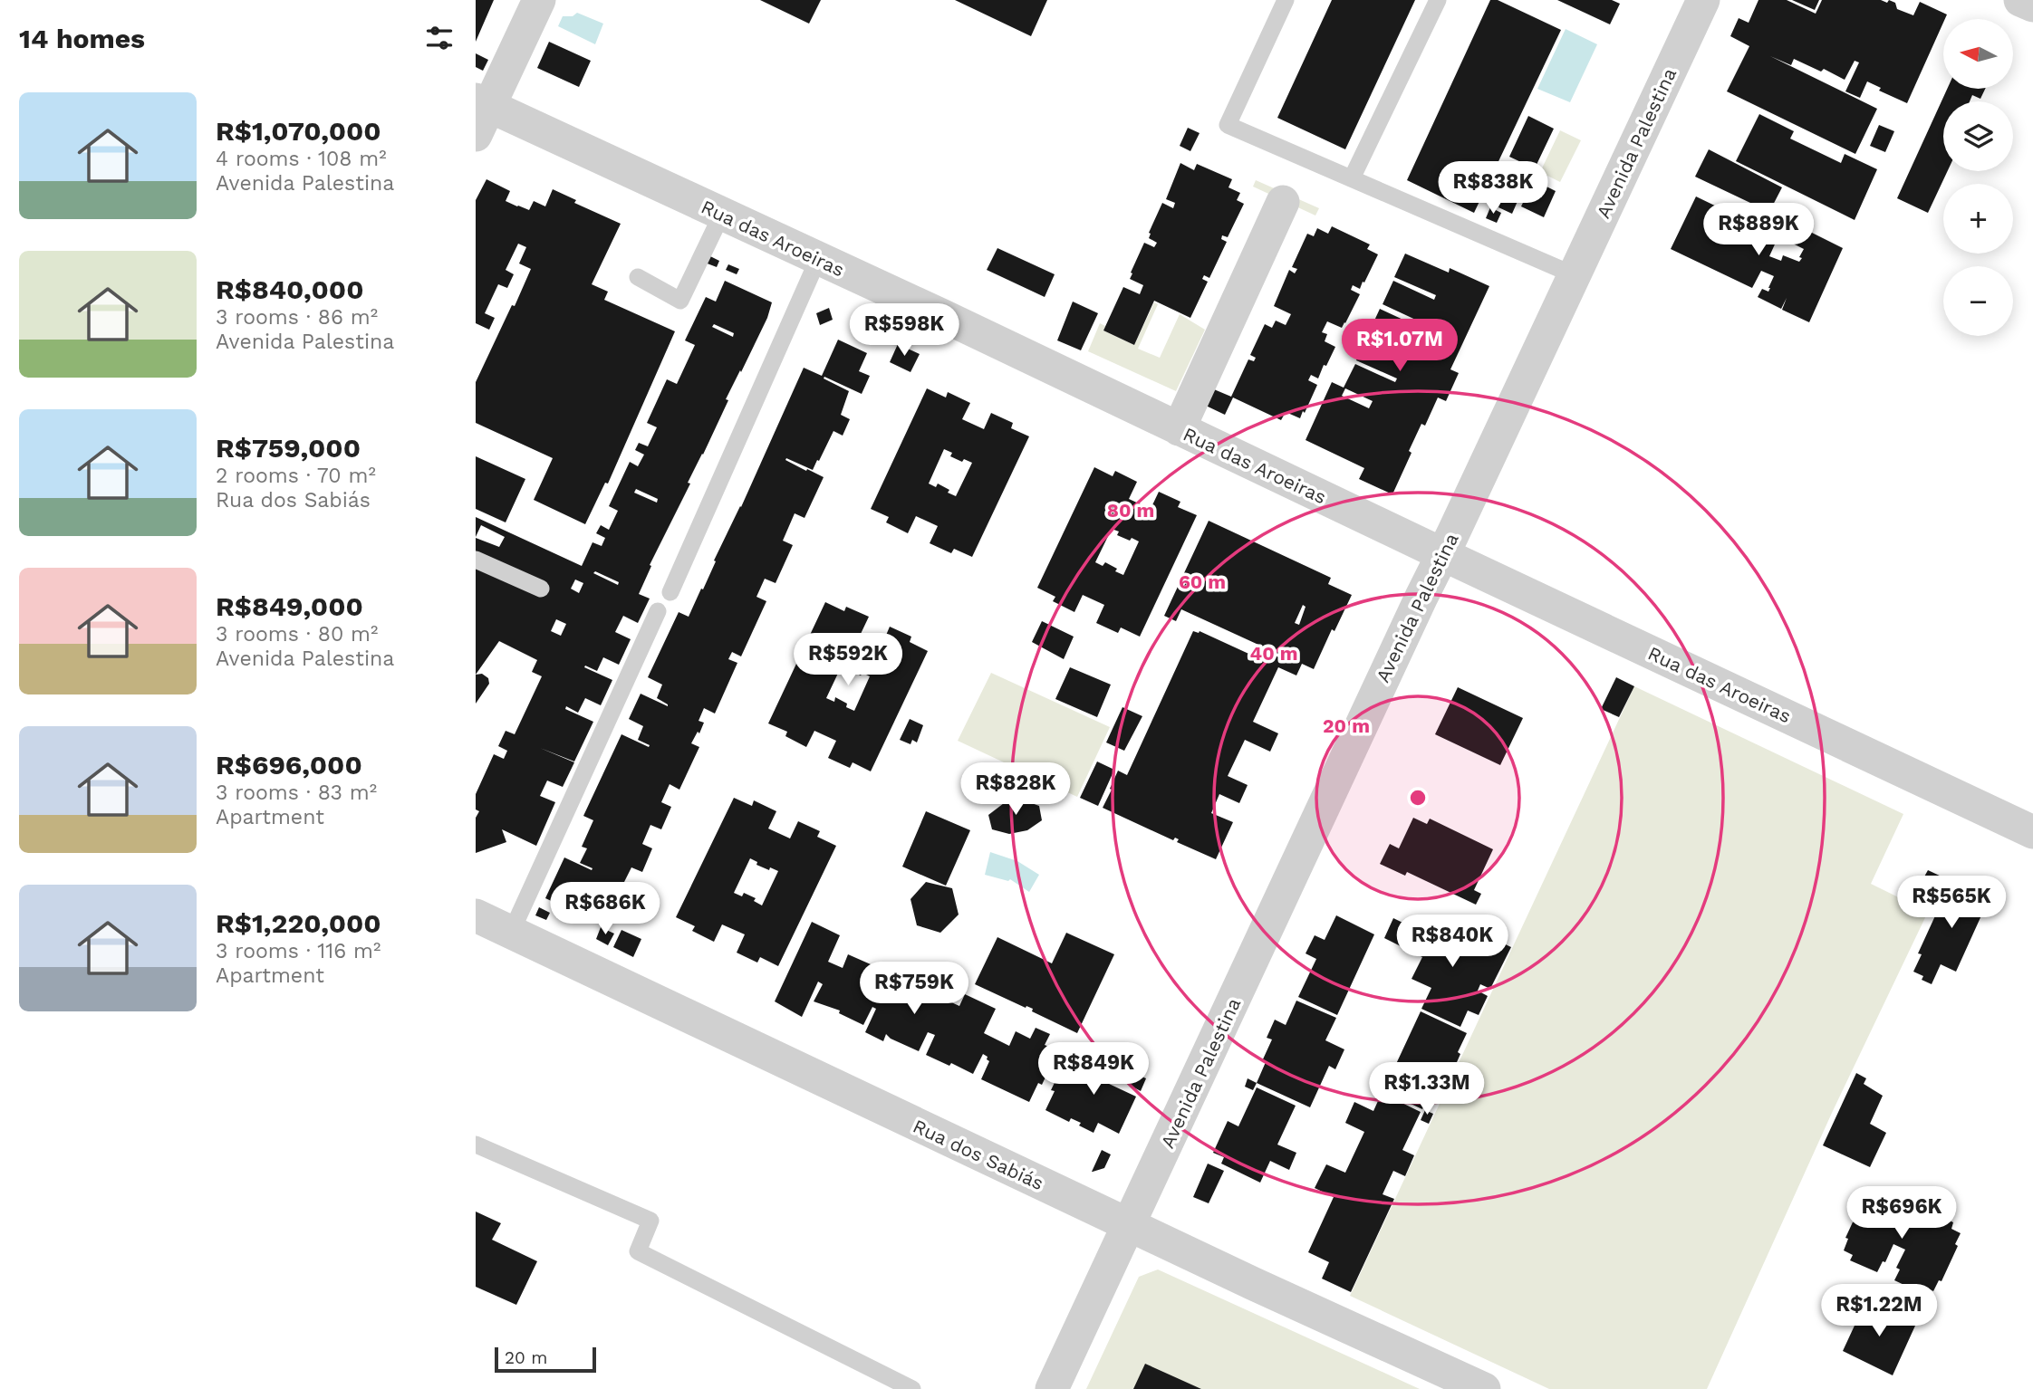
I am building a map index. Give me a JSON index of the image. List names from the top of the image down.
{
  "streets": {
    "street": ["Avenida Palestina", "Rua das Aroeiras", "Rua dos Sabiás"]
  },
  "crossings": [
    ["Avenida Palestina", "Rua das Aroeiras"],
    ["Avenida Palestina", "Rua dos Sabiás"]
  ],
  "scale_bar": "20 m",
  "north": "left",
  "page": {
    "heading": "14 homes",
    "map_buttons": ["+", "−"],
    "list": [
      {
        "name": "R$1,070,000",
        "note": "4 rooms · 108 m² · Avenida Palestina"
      },
      {
        "name": "R$840,000",
        "note": "3 rooms · 86 m² · Avenida Palestina"
      },
      {
        "name": "R$759,000",
        "note": "2 rooms · 70 m² · Rua dos Sabiás"
      },
      {
        "name": "R$849,000",
        "note": "3 rooms · 80 m² · Avenida Palestina"
      },
      {
        "name": "R$696,000",
        "note": "3 rooms · 83 m² · Apartment"
      },
      {
        "name": "R$1,220,000",
        "note": "3 rooms · 116 m² · Apartment"
      }
    ],
    "price": [
      "R$838K",
      "R$889K",
      "R$598K",
      "R$1.07M",
      "R$592K",
      "R$828K",
      "R$565K",
      "R$686K",
      "R$840K",
      "R$759K",
      "R$849K",
      "R$1.33M",
      "R$696K",
      "R$1.22M"
    ],
    "scale": "20 m"
  },
  "rings": [
    "80 m",
    "60 m",
    "40 m",
    "20 m"
  ]
}
